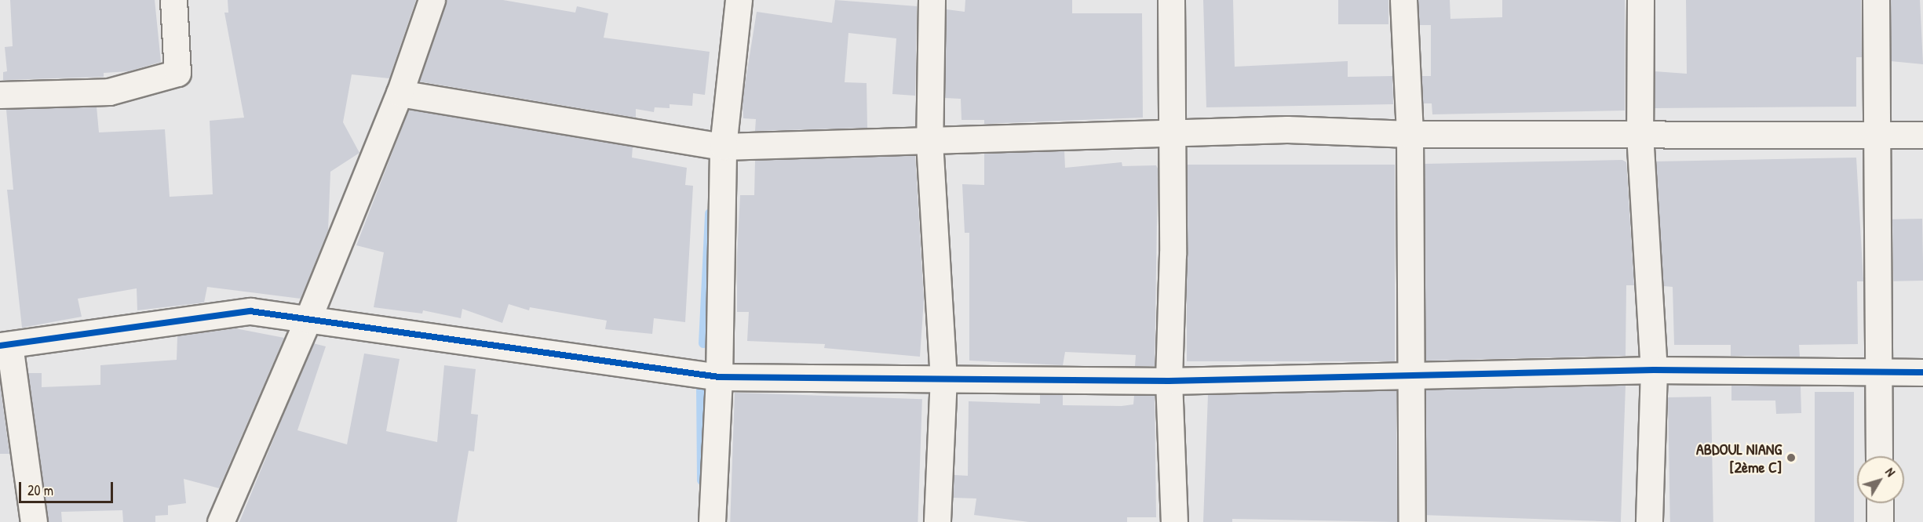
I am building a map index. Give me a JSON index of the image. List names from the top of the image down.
{
  "places": ["ABDOUL NIANG [2ème C]"],
  "scale_bar": "20 m",
  "north": "top right"
}
